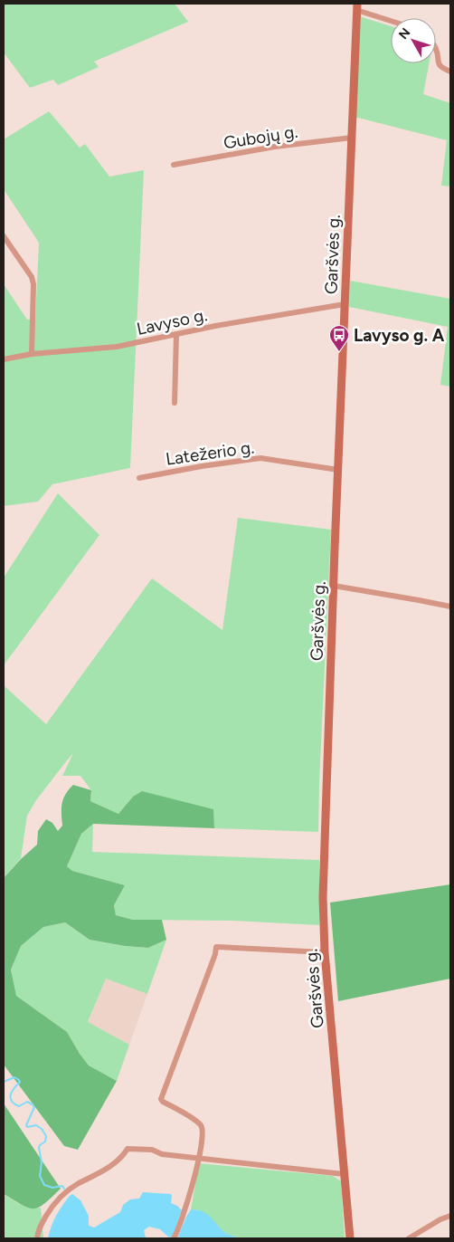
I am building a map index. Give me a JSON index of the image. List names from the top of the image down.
{
  "streets": {
    "main road": ["Garšvės g."],
    "street": ["Gubojų g.", "Lavyso g.", "Latežerio g."]
  },
  "crossings": [
    ["Gubojų g.", "Garšvės g."],
    ["Garšvės g.", "Lavyso g."],
    ["Garšvės g.", "Latežerio g."]
  ],
  "places": {
    "bus stop": ["Lavyso g. A"]
  },
  "north": "top left"
}
